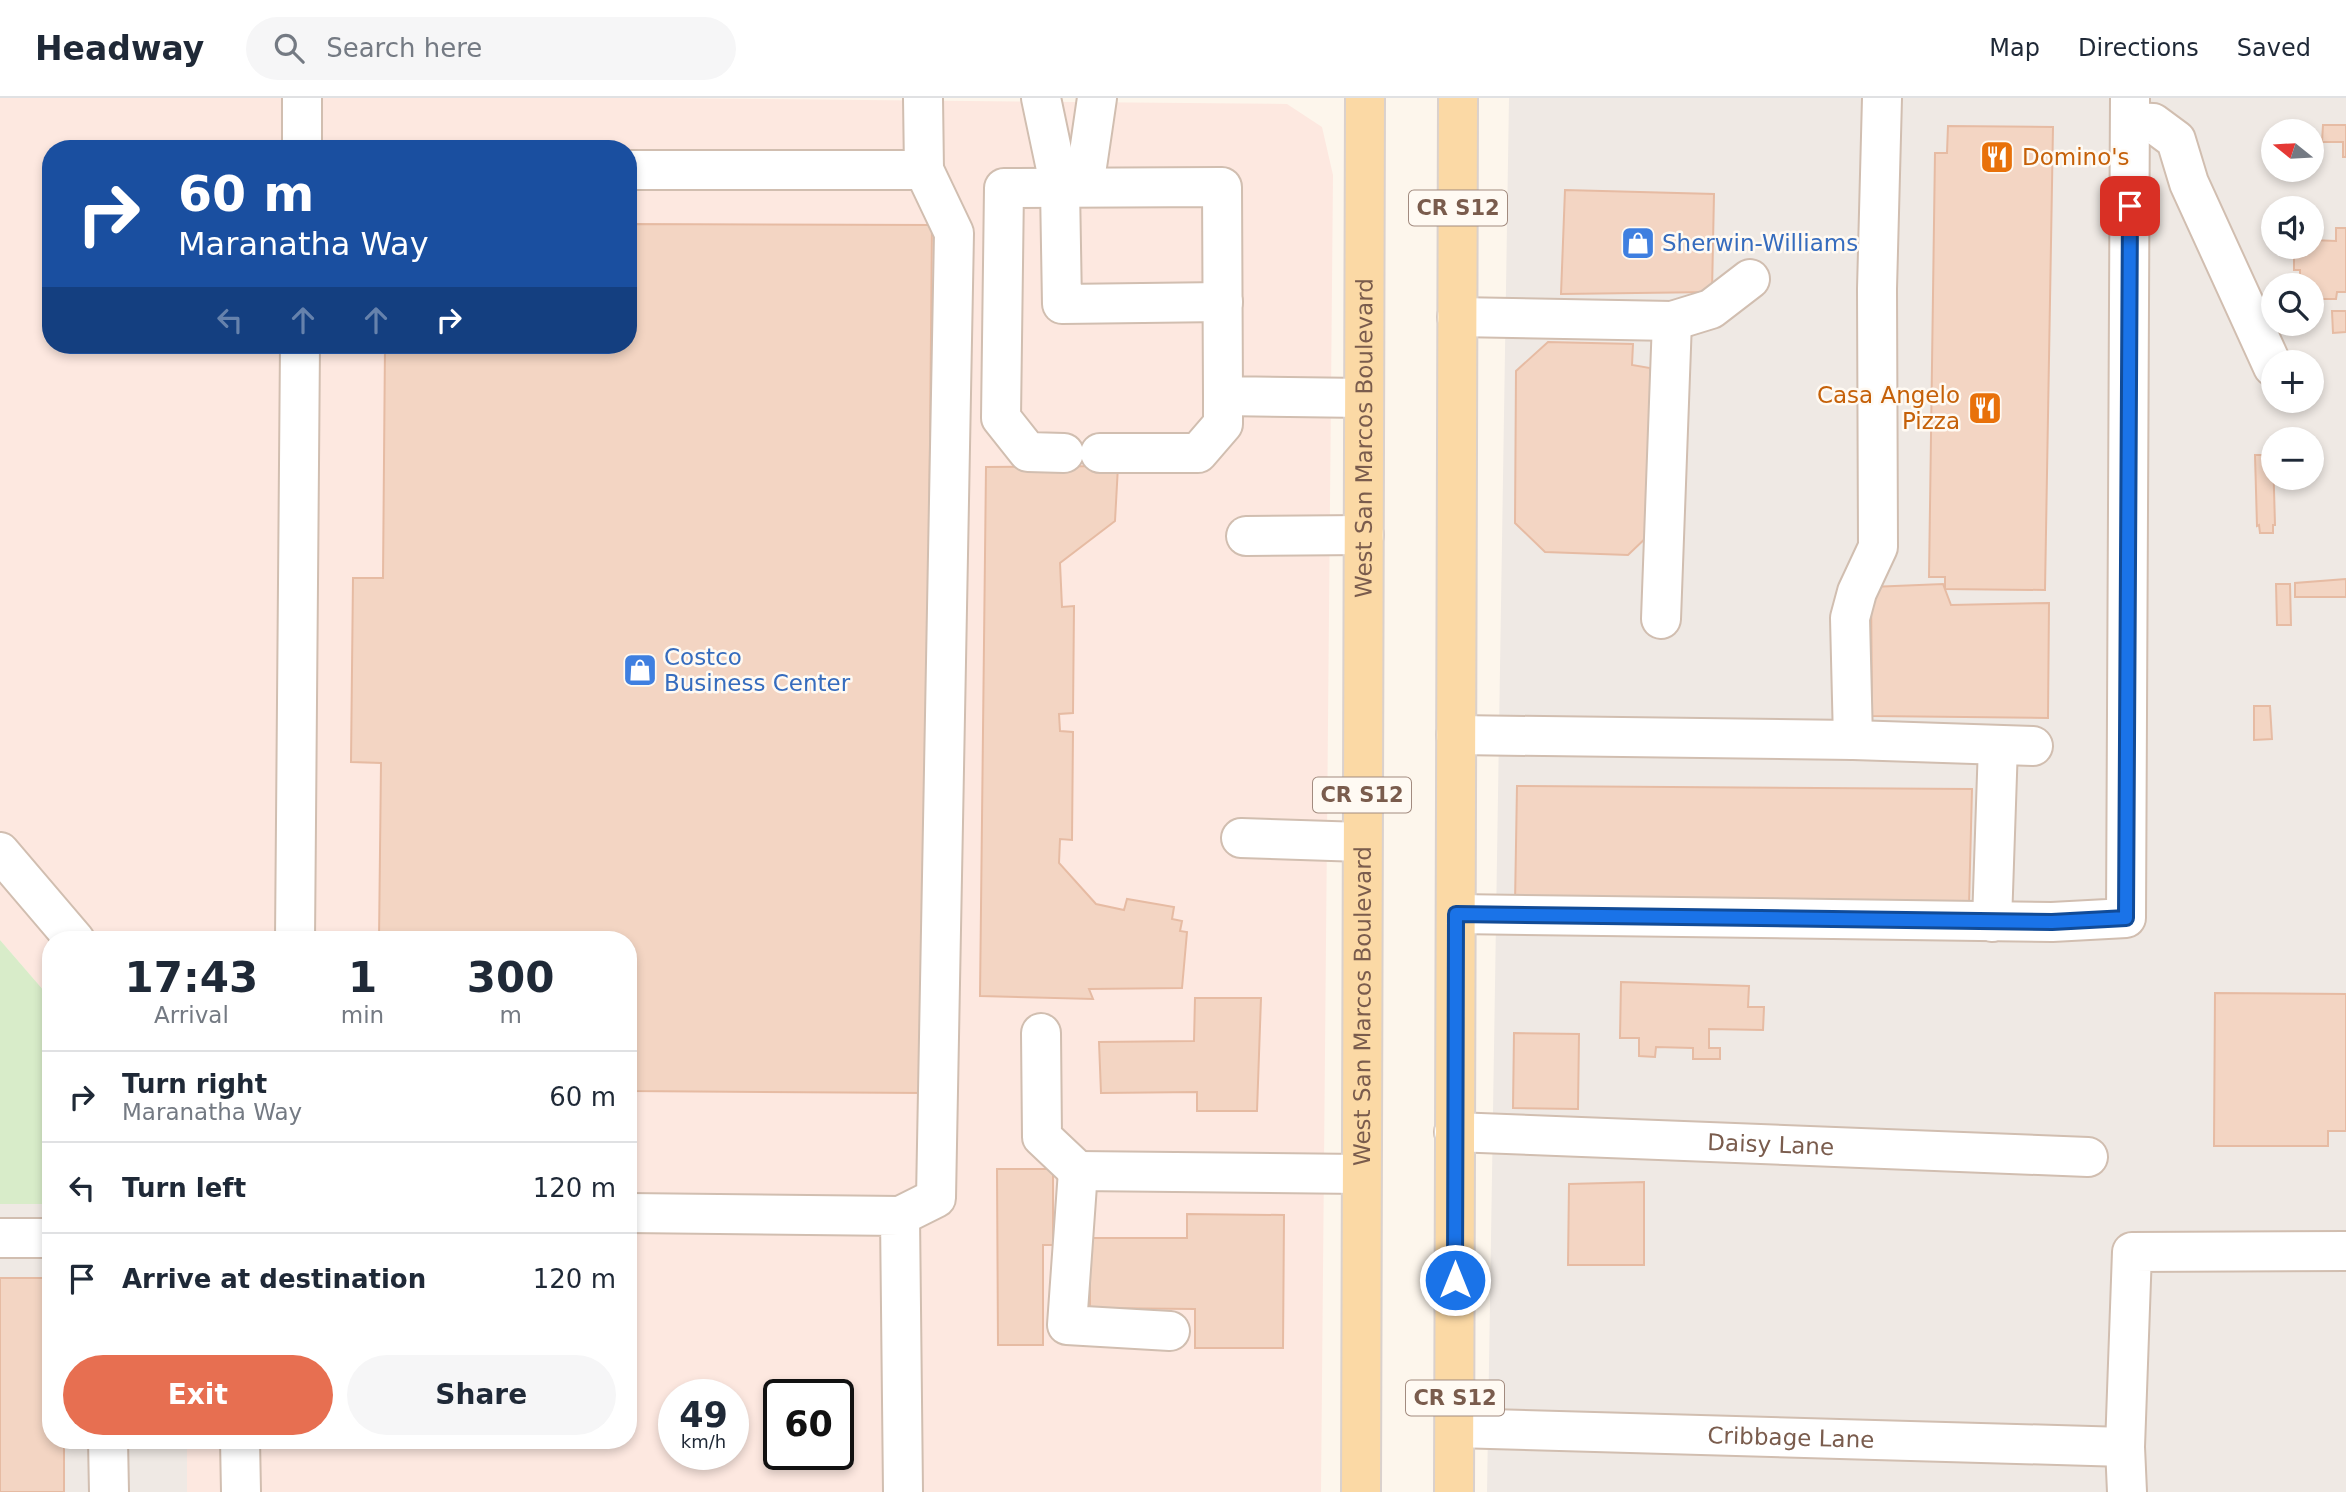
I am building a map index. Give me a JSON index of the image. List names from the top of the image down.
{
  "streets": {
    "main road": ["CR S12", "West San Marcos Boulevard"],
    "street": ["Daisy Lane", "Cribbage Lane"]
  },
  "crossings": [
    ["CR S12", "Daisy Lane"],
    ["CR S12", "Cribbage Lane"]
  ],
  "places": {
    "restaurant": ["Domino's", "Casa Angelo Pizza"],
    "shop": ["Sherwin-Williams", "Costco Business Center"]
  },
  "north": "left",
  "page": {
    "header": "Headway",
    "search": "Search here",
    "nav": ["Map", "Directions", "Saved"],
    "map_buttons": ["+", "−"],
    "turn": ["60 m", "Maranatha Way"],
    "eta": [
      "17:43",
      "Arrival",
      "1",
      "min",
      "300",
      "m"
    ],
    "list": [
      {
        "name": "Turn right",
        "note": "Maranatha Way",
        "value": "60 m"
      },
      {
        "name": "Turn left",
        "value": "120 m"
      },
      {
        "name": "Arrive at destination",
        "value": "120 m"
      }
    ],
    "buttons": ["Exit", "Share"],
    "speed": "49 km/h",
    "limit": "60"
  }
}
